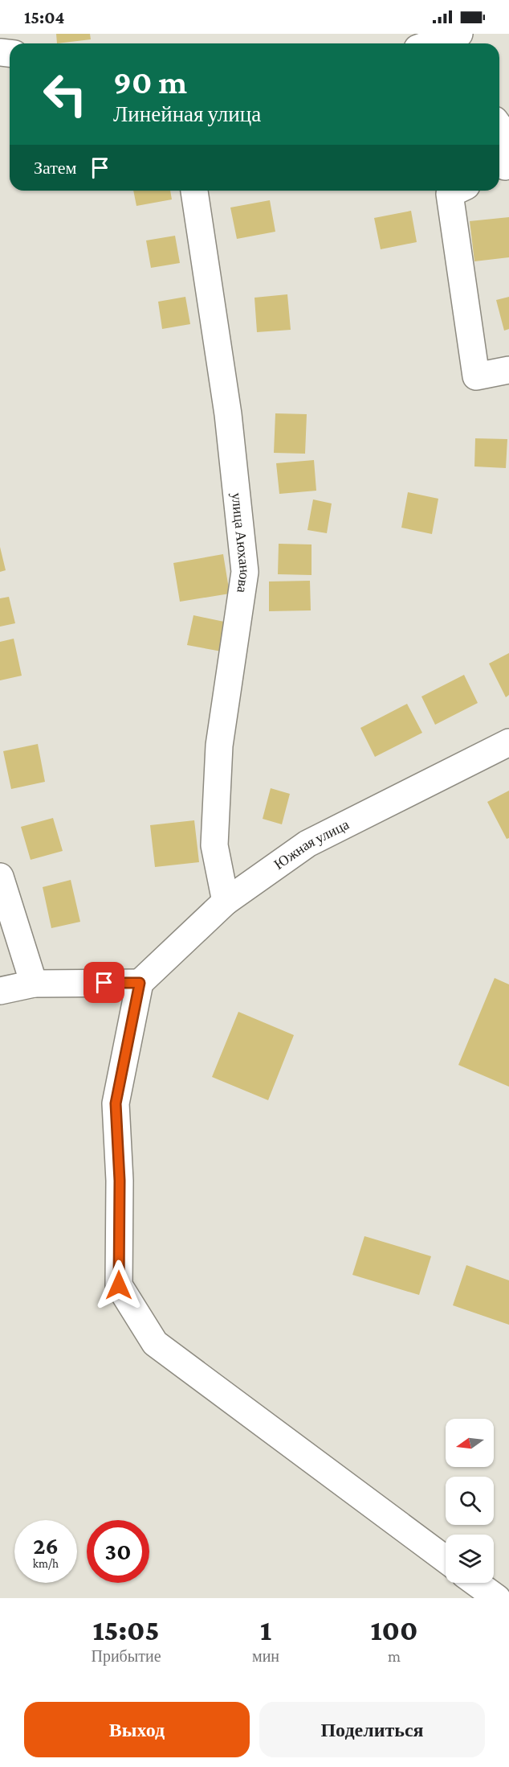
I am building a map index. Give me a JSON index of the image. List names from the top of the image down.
{
  "streets": {
    "street": ["улица Аюханова", "Южная улица"]
  },
  "crossings": [
    ["улица Аюханова", "Южная улица"]
  ],
  "north": "left",
  "page": {
    "status": "15:04",
    "turn": ["90 m", "Линейная улица"],
    "then": "Затем",
    "speed": "26 km/h",
    "limit": "30",
    "eta": [
      "15:05",
      "Прибытие",
      "1",
      "мин",
      "100",
      "m"
    ],
    "buttons": ["Выход", "Поделиться"]
  }
}
